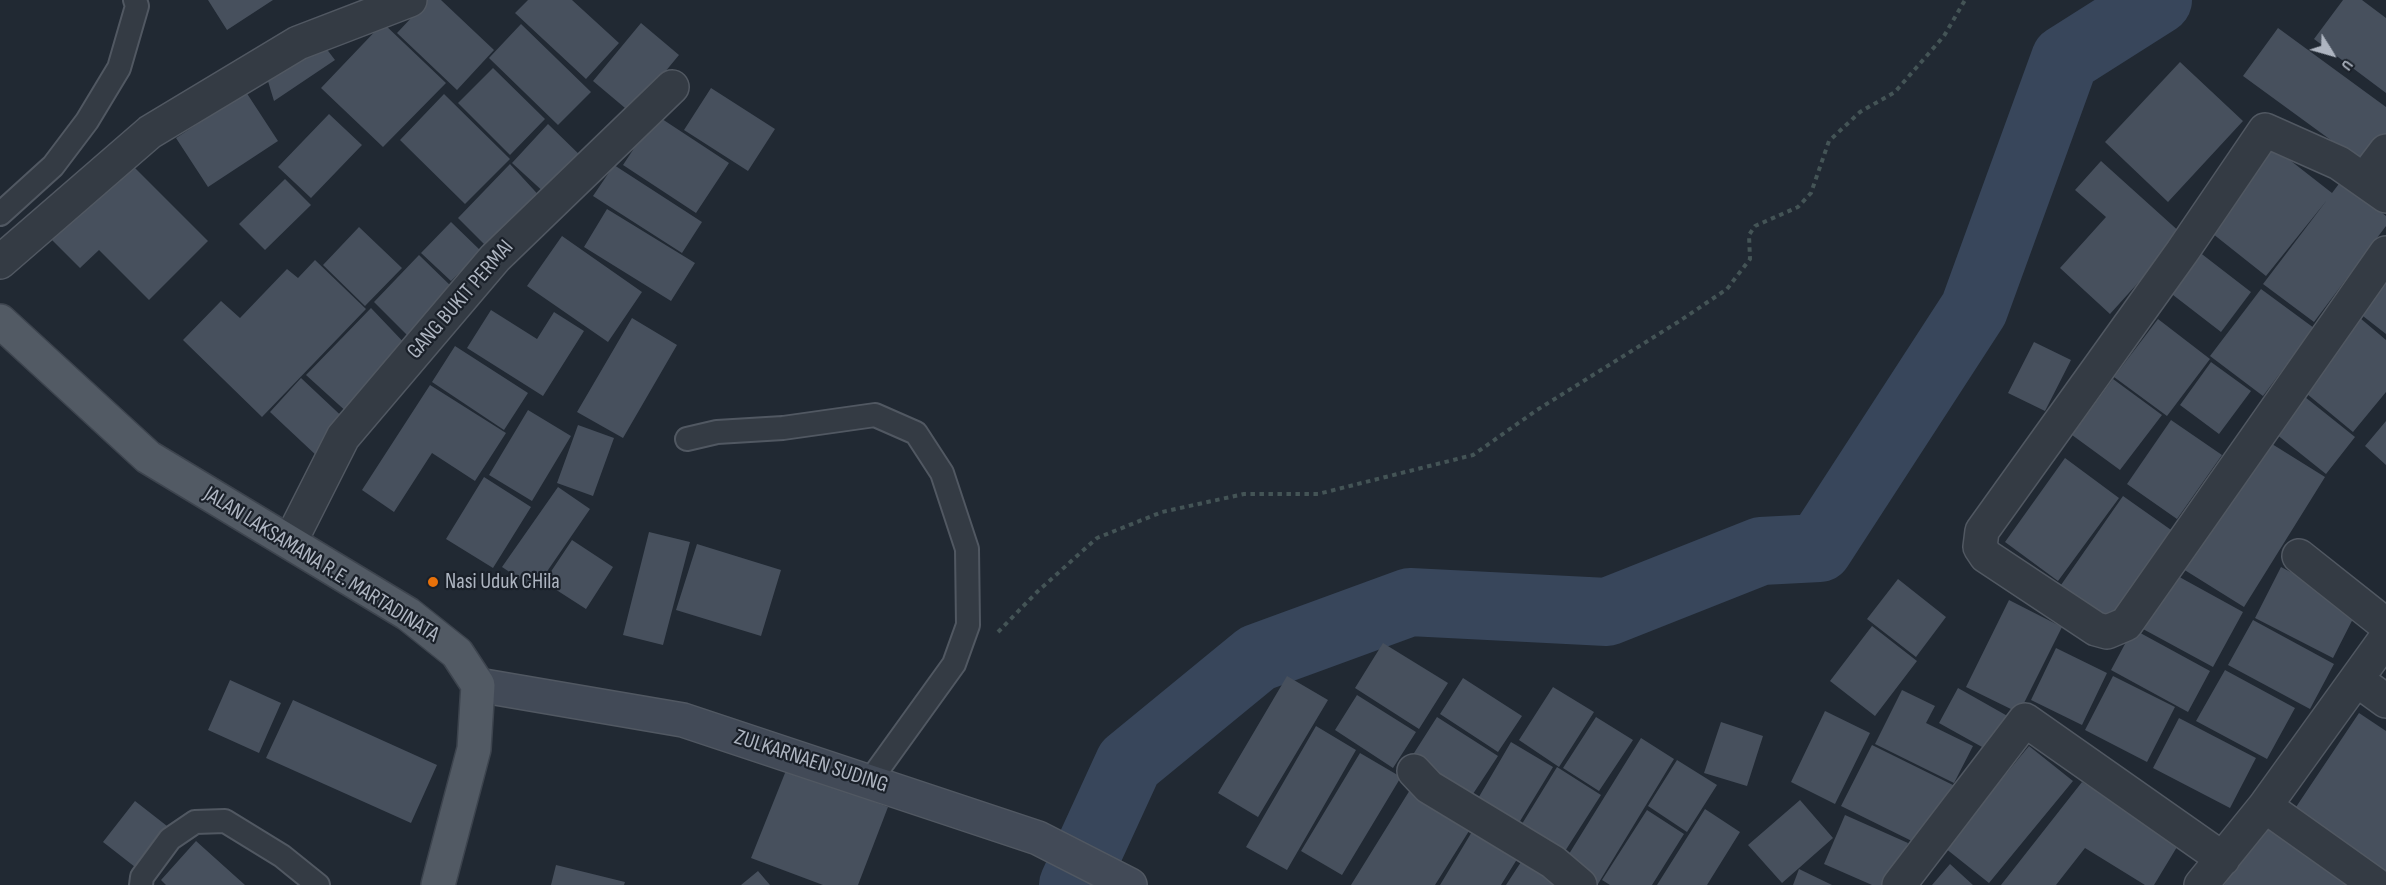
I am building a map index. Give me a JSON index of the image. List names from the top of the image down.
{
  "streets": {
    "main road": ["JALAN LAKSAMANA R.E. MARTADINATA"],
    "street": ["GANG BUKIT PERMAI", "ZULKARNAEN SUDING"]
  },
  "crossings": [
    ["GANG BUKIT PERMAI", "JALAN LAKSAMANA R.E. MARTADINATA"],
    ["JALAN LAKSAMANA R.E. MARTADINATA", "ZULKARNAEN SUDING"]
  ],
  "places": ["Nasi Uduk CHila"],
  "north": "bottom right"
}
